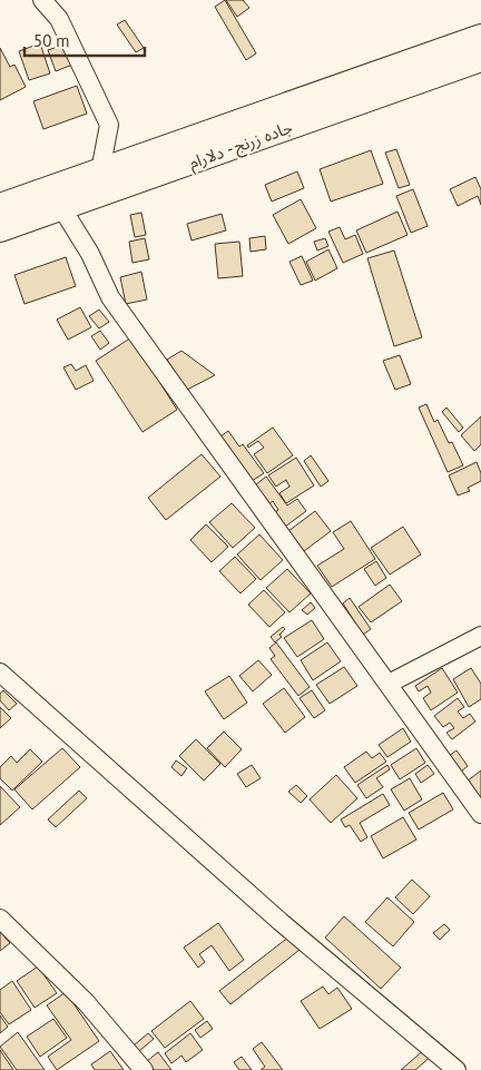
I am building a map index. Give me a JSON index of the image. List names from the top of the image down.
{
  "streets": {
    "highway": ["جاده زرنج - دلارام"]
  },
  "scale_bar": "50 m"
}
